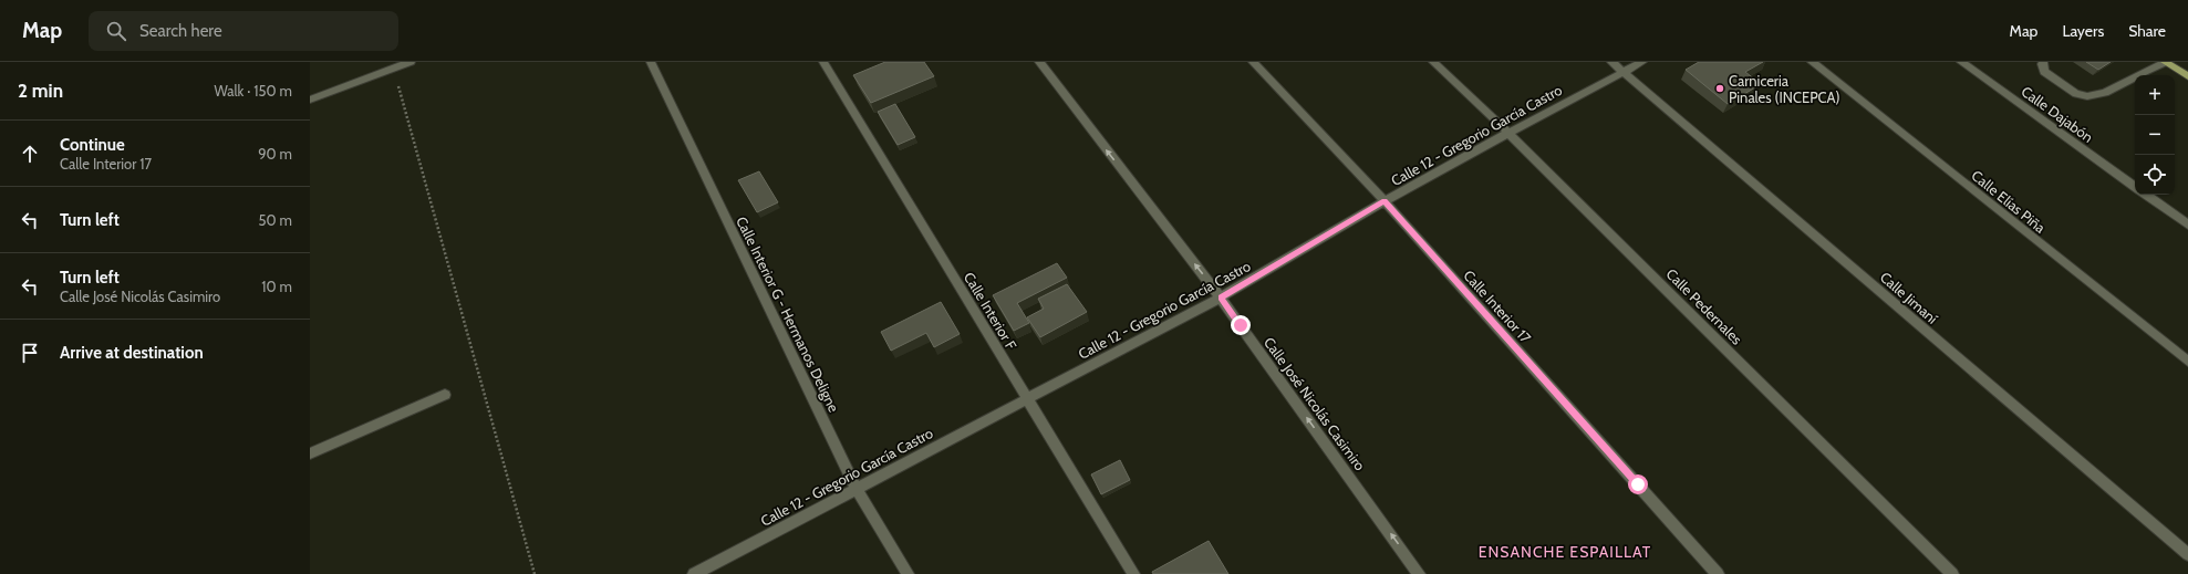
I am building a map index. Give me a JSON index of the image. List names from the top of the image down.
{
  "streets": {
    "street": [
      "Calle Dajabón",
      "Calle 12 - Gregorio García Castro",
      "Calle Elías Piña",
      "Calle Jimaní",
      "Calle Interior 17",
      "Calle Pedernales",
      "Calle Interior F",
      "Calle Interior G - Hermanos Deligne",
      "Calle José Nicolás Casimiro"
    ]
  },
  "crossings": [
    ["Calle 12 - Gregorio García Castro", "Calle Jimaní"],
    ["Calle 12 - Gregorio García Castro", "Calle Interior 17"],
    ["Calle 12 - Gregorio García Castro", "Calle Pedernales"],
    ["Calle 12 - Gregorio García Castro", "Calle Interior F"],
    ["Calle 12 - Gregorio García Castro", "Calle Interior G - Hermanos Deligne"],
    ["Calle 12 - Gregorio García Castro", "Calle José Nicolás Casimiro"]
  ],
  "one_way": ["Calle José Nicolás Casimiro"],
  "districts": ["ENSANCHE ESPAILLAT"],
  "places": ["Carniceria Pinales (INCEPCA)"],
  "page": {
    "header": "Map",
    "search": "Search here",
    "nav": ["Map", "Layers", "Share"],
    "heading": ["2 min", "Walk · 150 m"],
    "map_buttons": ["+", "−"],
    "list": [
      ["Continue", "Calle Interior 17", "90 m"],
      ["Turn left", "50 m"],
      ["Turn left", "Calle José Nicolás Casimiro", "10 m"],
      "Arrive at destination"
    ]
  }
}
